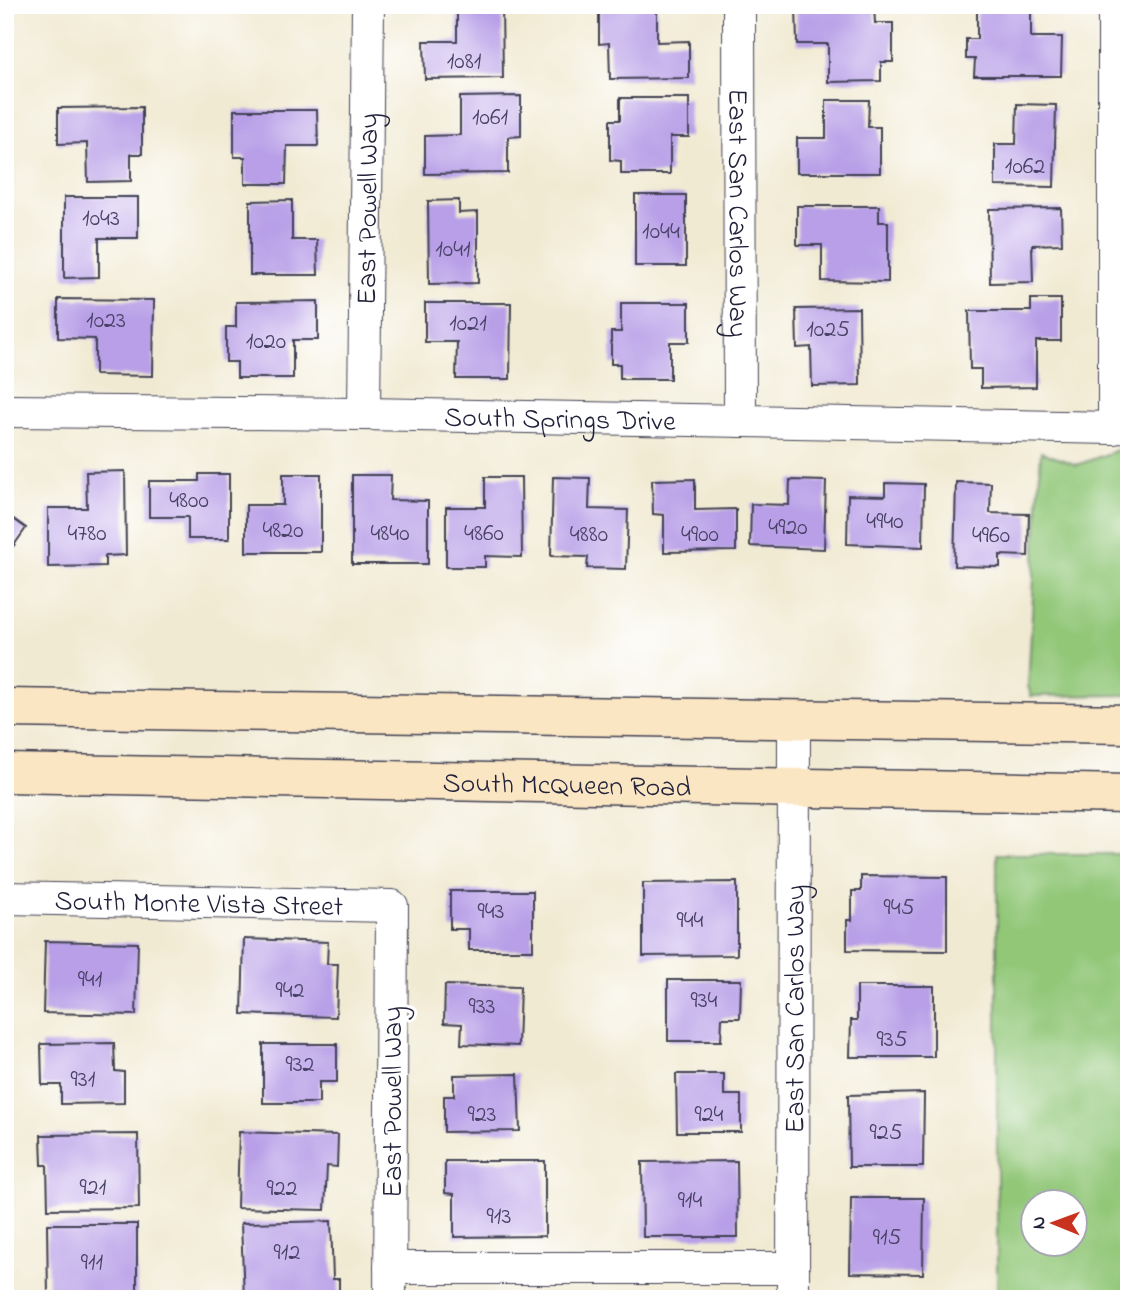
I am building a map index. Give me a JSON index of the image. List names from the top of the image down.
{
  "streets": {
    "main road": ["South McQueen Road"],
    "street": [
      "East Powell Way",
      "East San Carlos Way",
      "South Springs Drive",
      "South Monte Vista Street"
    ]
  },
  "crossings": [
    ["East Powell Way", "South Springs Drive"],
    ["East Powell Way", "South Monte Vista Street"],
    ["East San Carlos Way", "South Springs Drive"],
    ["East San Carlos Way", "South McQueen Road"]
  ],
  "house_numbers": [
    "1081",
    "1061",
    "1062",
    "1043",
    "1044",
    "1041",
    "1023",
    "1021",
    "1025",
    "1020",
    "4800",
    "4940",
    "4920",
    "4820",
    "4780",
    "4840",
    "4860",
    "4880",
    "4900",
    "4960",
    "945",
    "943",
    "944",
    "941",
    "942",
    "934",
    "933",
    "935",
    "932",
    "931",
    "923",
    "924",
    "925",
    "921",
    "922",
    "914",
    "913",
    "915",
    "912",
    "911"
  ],
  "north": "left"
}
